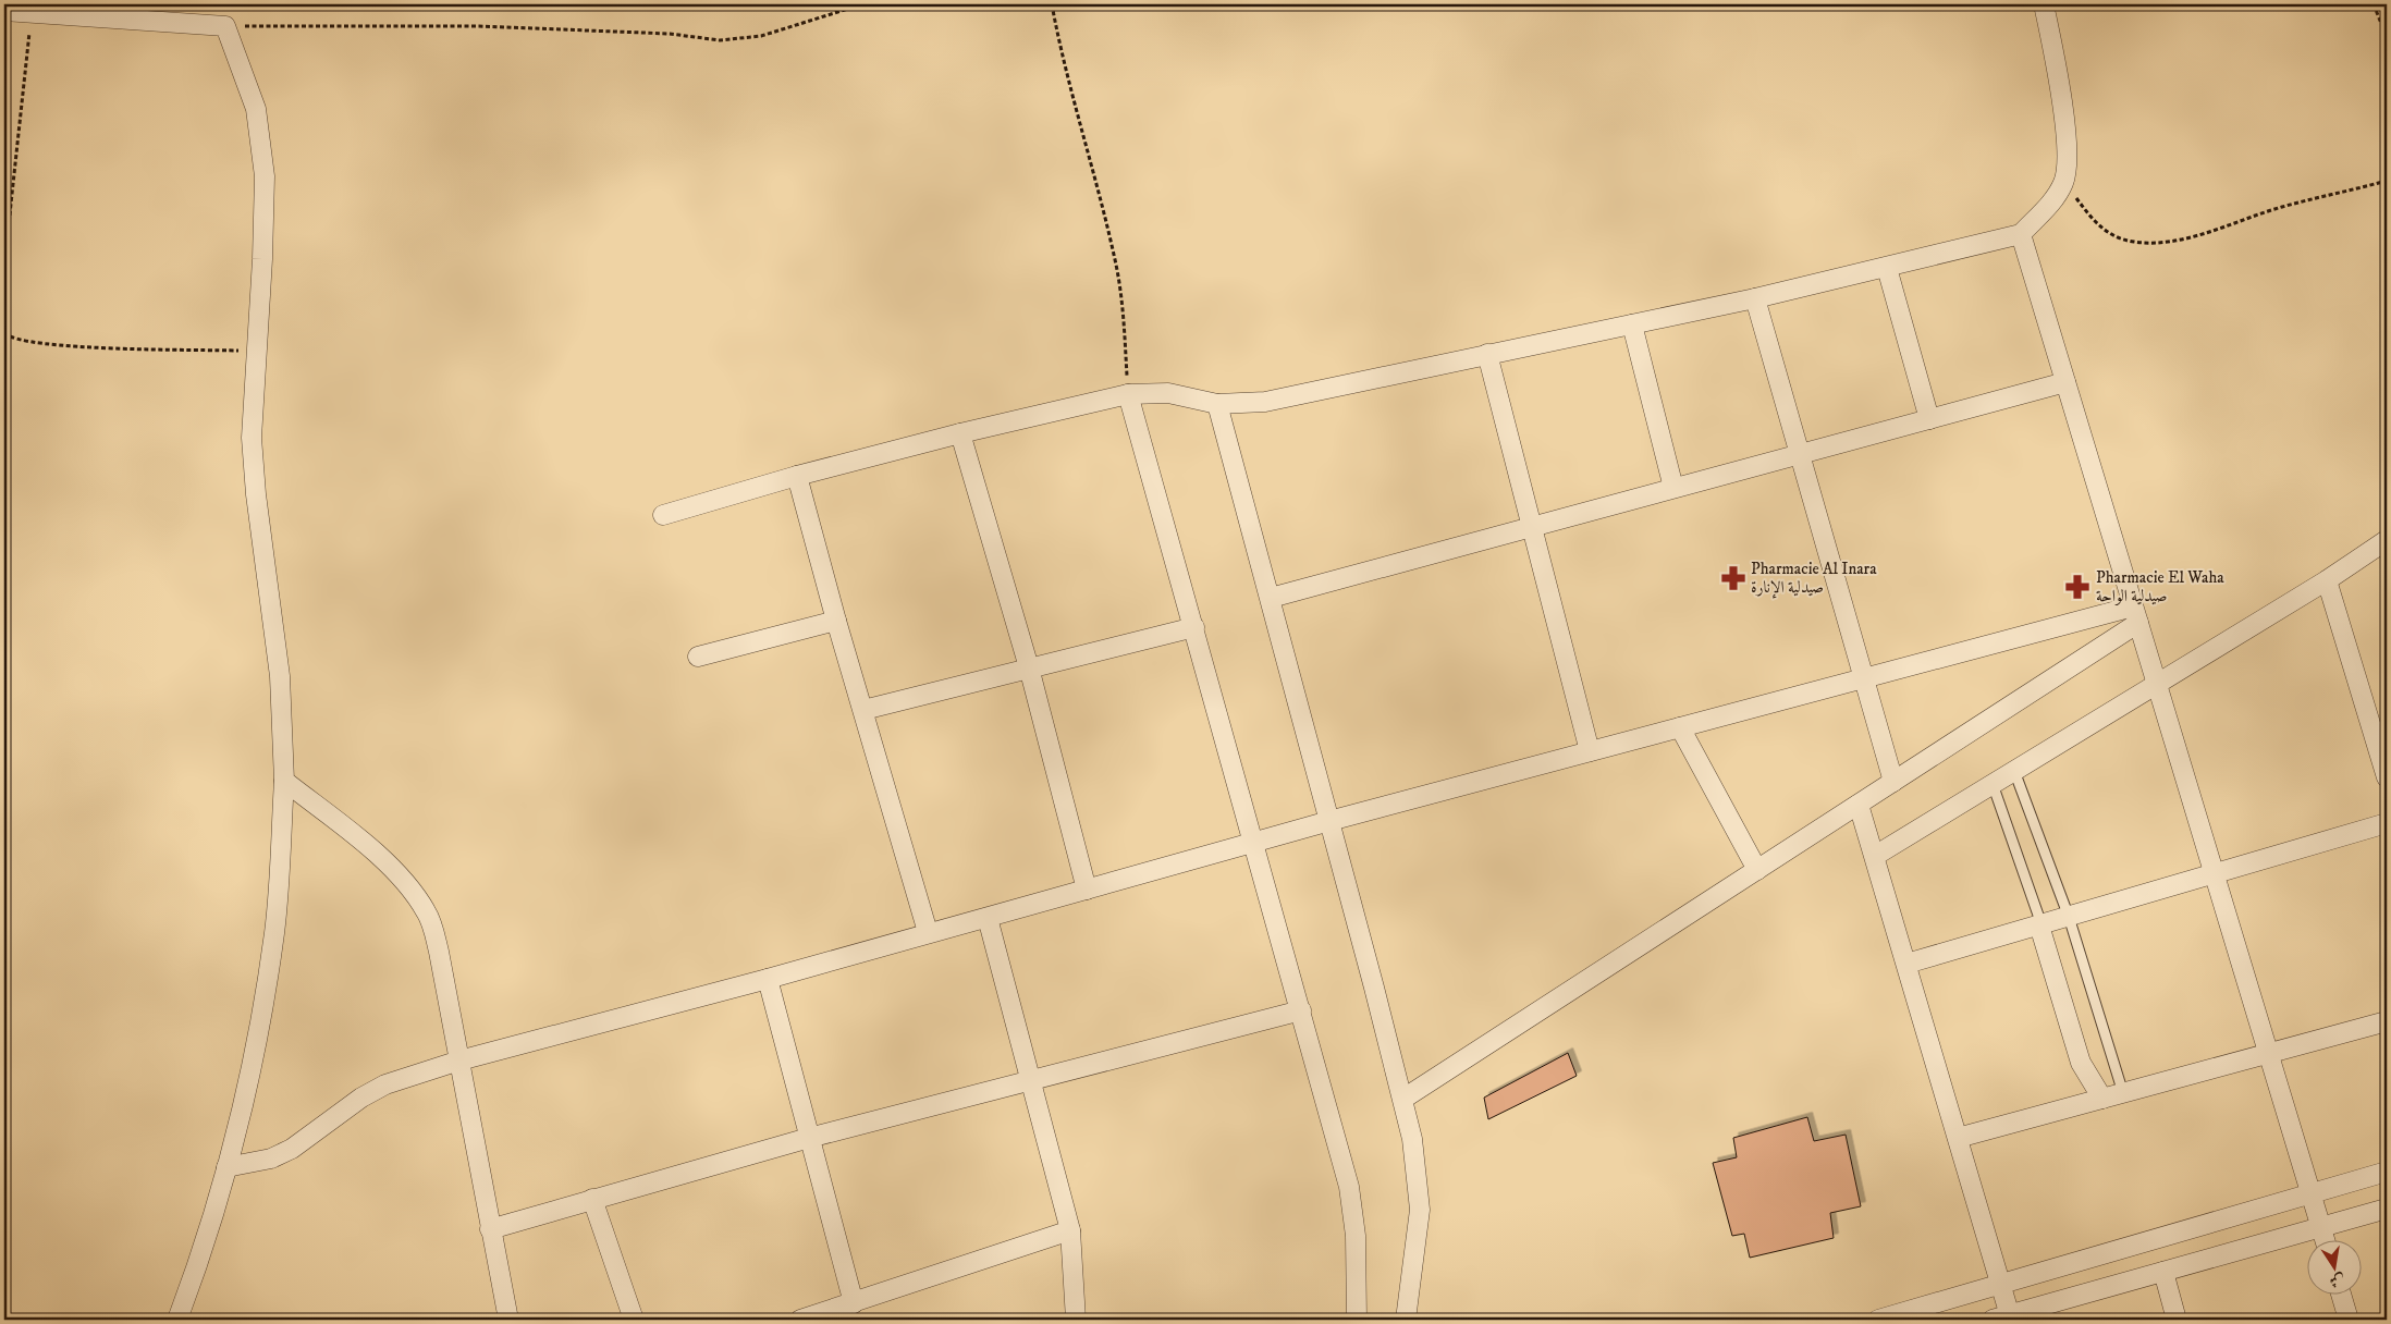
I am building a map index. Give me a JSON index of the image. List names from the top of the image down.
{
  "places": {
    "pharmacy": ["Pharmacie Al Inara صيدلية الإنارة", "Pharmacie El Waha صيدلية الواحة"]
  },
  "north": "bottom"
}
